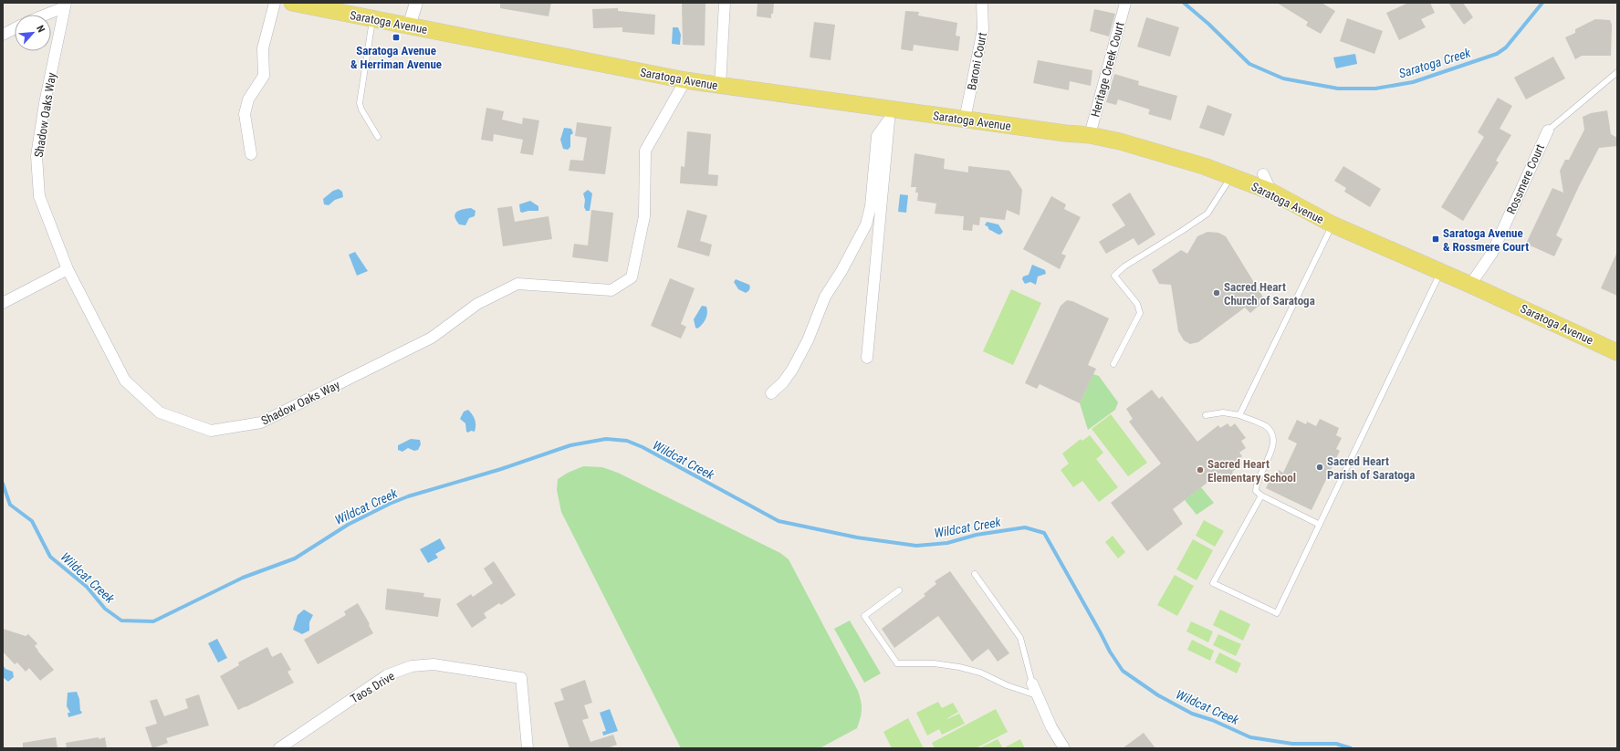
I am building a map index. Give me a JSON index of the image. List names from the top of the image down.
{
  "streets": {
    "main road": ["Saratoga Avenue"],
    "street": [
      "Baroni Court",
      "Heritage Creek Court",
      "Shadow Oaks Way",
      "Rossmere Court",
      "Taos Drive"
    ]
  },
  "crossings": [
    ["Saratoga Avenue", "Baroni Court"],
    ["Saratoga Avenue", "Heritage Creek Court"],
    ["Saratoga Avenue", "Shadow Oaks Way"],
    ["Saratoga Avenue", "Rossmere Court"]
  ],
  "water": ["Saratoga Creek", "Wildcat Creek"],
  "places": {
    "transit": ["Saratoga Avenue & Herriman Avenue", "Saratoga Avenue & Rossmere Court"],
    "other": ["Sacred Heart Church of Saratoga", "Sacred Heart Parish of Saratoga", "Sacred Heart Elementary School"]
  },
  "north": "top right"
}
